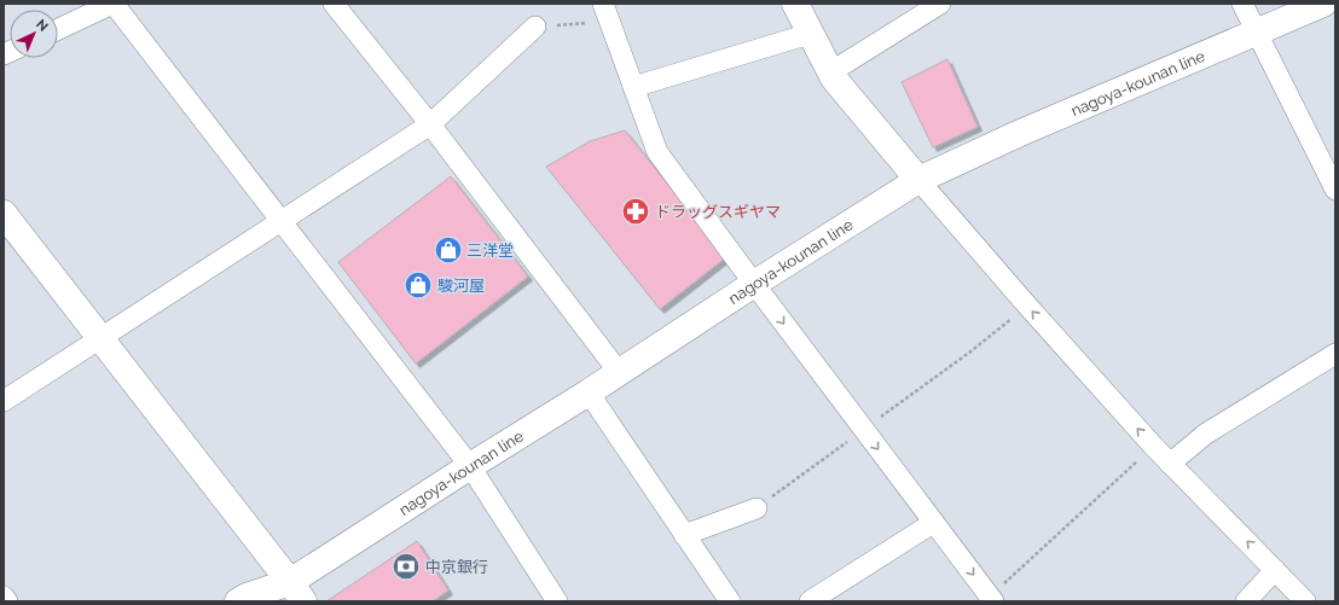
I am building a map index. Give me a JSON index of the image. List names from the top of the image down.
{
  "streets": {
    "main road": ["nagoya-kounan line"]
  },
  "places": {
    "pharmacy": ["ドラッグスギヤマ"],
    "shop": ["三洋堂", "駿河屋"],
    "bank": ["中京銀行"]
  },
  "north": "top right"
}
